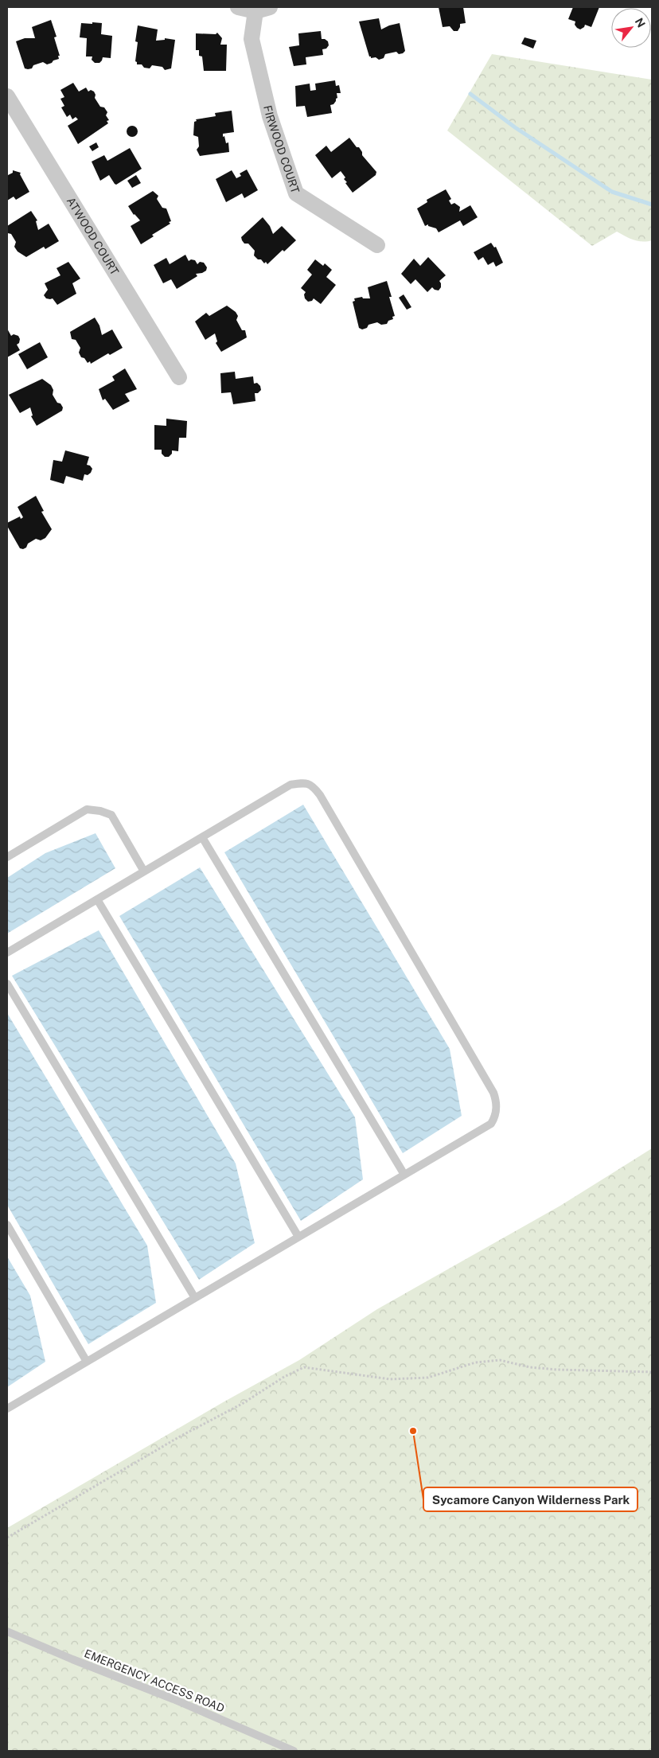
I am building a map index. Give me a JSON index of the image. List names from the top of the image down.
{
  "streets": {
    "street": ["FIRWOOD COURT", "ATWOOD COURT"],
    "lane": ["EMERGENCY ACCESS ROAD"]
  },
  "places": ["Sycamore Canyon Wilderness Park"],
  "north": "top right"
}
